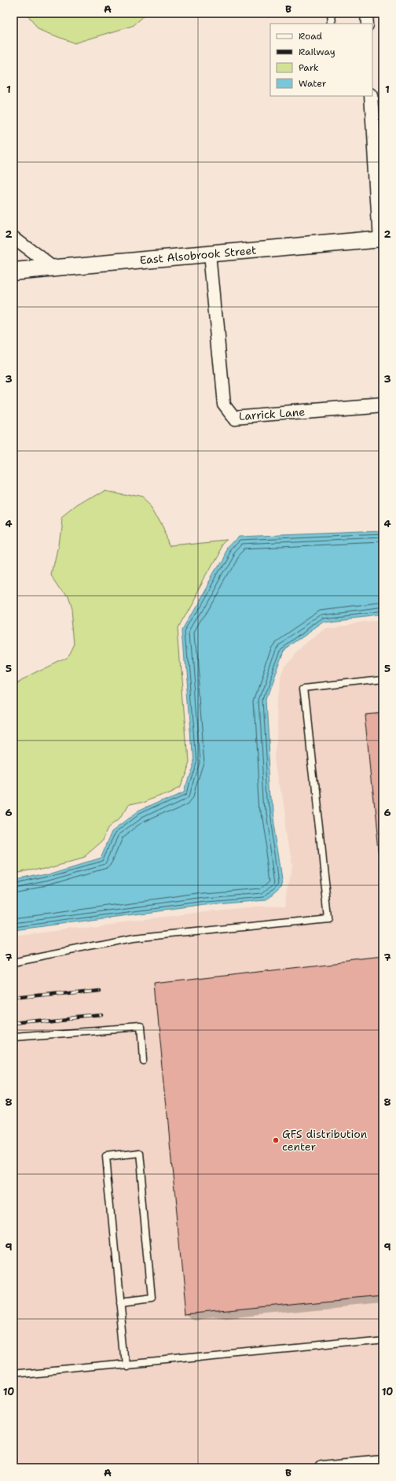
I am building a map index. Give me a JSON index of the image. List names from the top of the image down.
{
  "streets": {
    "street": ["East Alsobrook Street", "Larrick Lane"]
  },
  "crossings": [
    ["East Alsobrook Street", "Larrick Lane"]
  ],
  "places": ["GFS distribution center"],
  "legend": [
    "Road",
    "Railway",
    "Park",
    "Water"
  ],
  "grid": {
    "columns": ["A", "B"],
    "rows": [
      "1",
      "2",
      "3",
      "4",
      "5",
      "6",
      "7",
      "8",
      "9",
      "10"
    ]
  }
}
